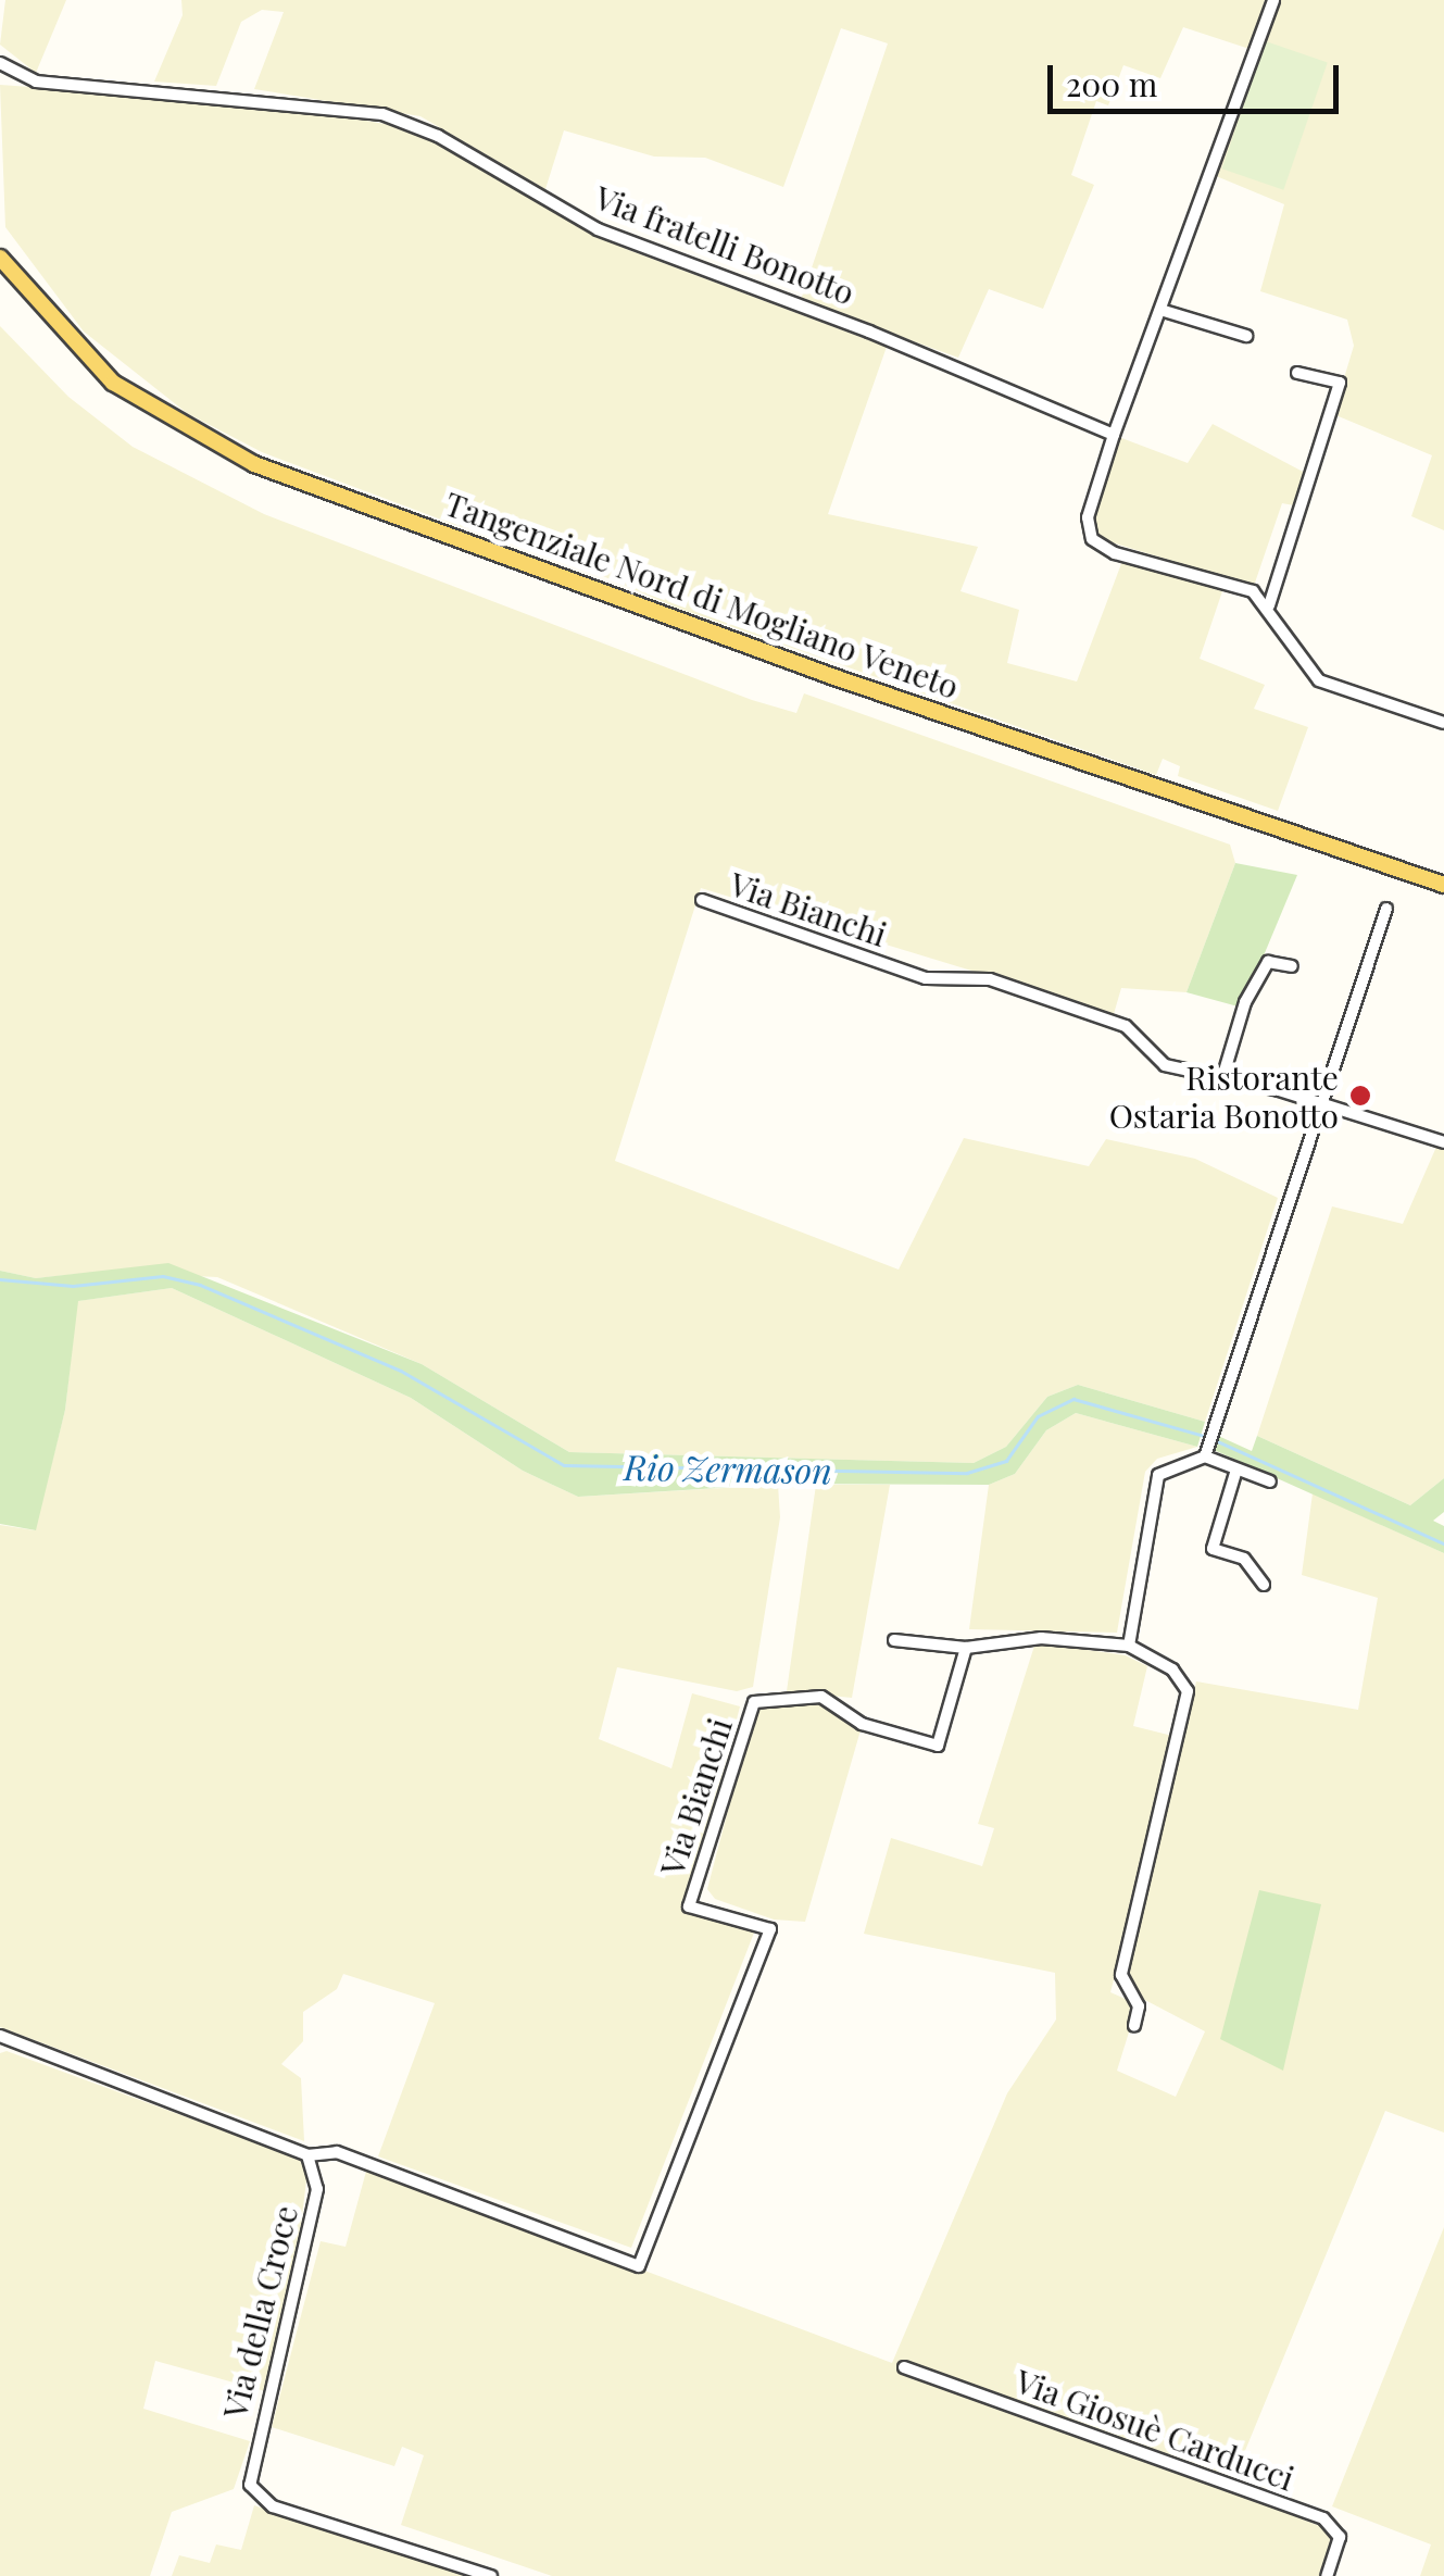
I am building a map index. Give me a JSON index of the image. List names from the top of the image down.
{
  "streets": {
    "main road": ["Tangenziale Nord di Mogliano Veneto"],
    "street": [
      "Via fratelli Bonotto",
      "Via Bianchi",
      "Via della Croce",
      "Via Giosuè Carducci"
    ]
  },
  "crossings": [
    ["Via Bianchi", "Via della Croce"]
  ],
  "water": ["Rio Zermason"],
  "places": ["Ristorante Ostaria Bonotto"],
  "scale_bar": "200 m"
}
